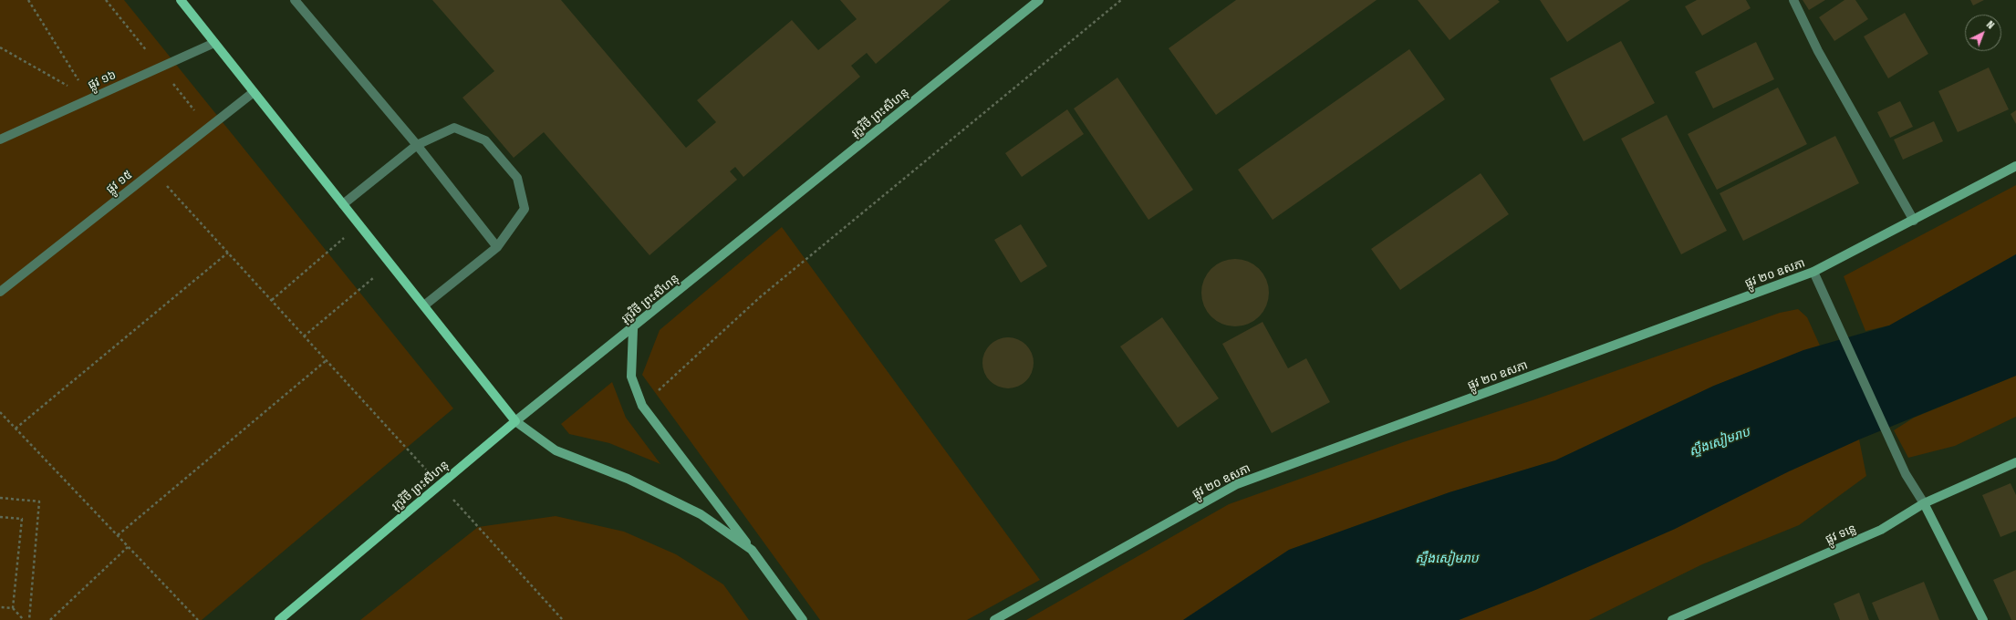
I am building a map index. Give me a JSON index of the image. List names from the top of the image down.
{
  "streets": {
    "main road": ["រុក្ខវិថី ព្រះសីហនុ"],
    "street": [
      "ផ្លូវ ១៦",
      "ផ្លូវ ១៥",
      "ផ្លូវ ២០ ឧសភា",
      "ផ្លូវ ទន្លេ"
    ]
  },
  "water": ["ស្ទឹងសៀមរាប"],
  "north": "top right"
}
